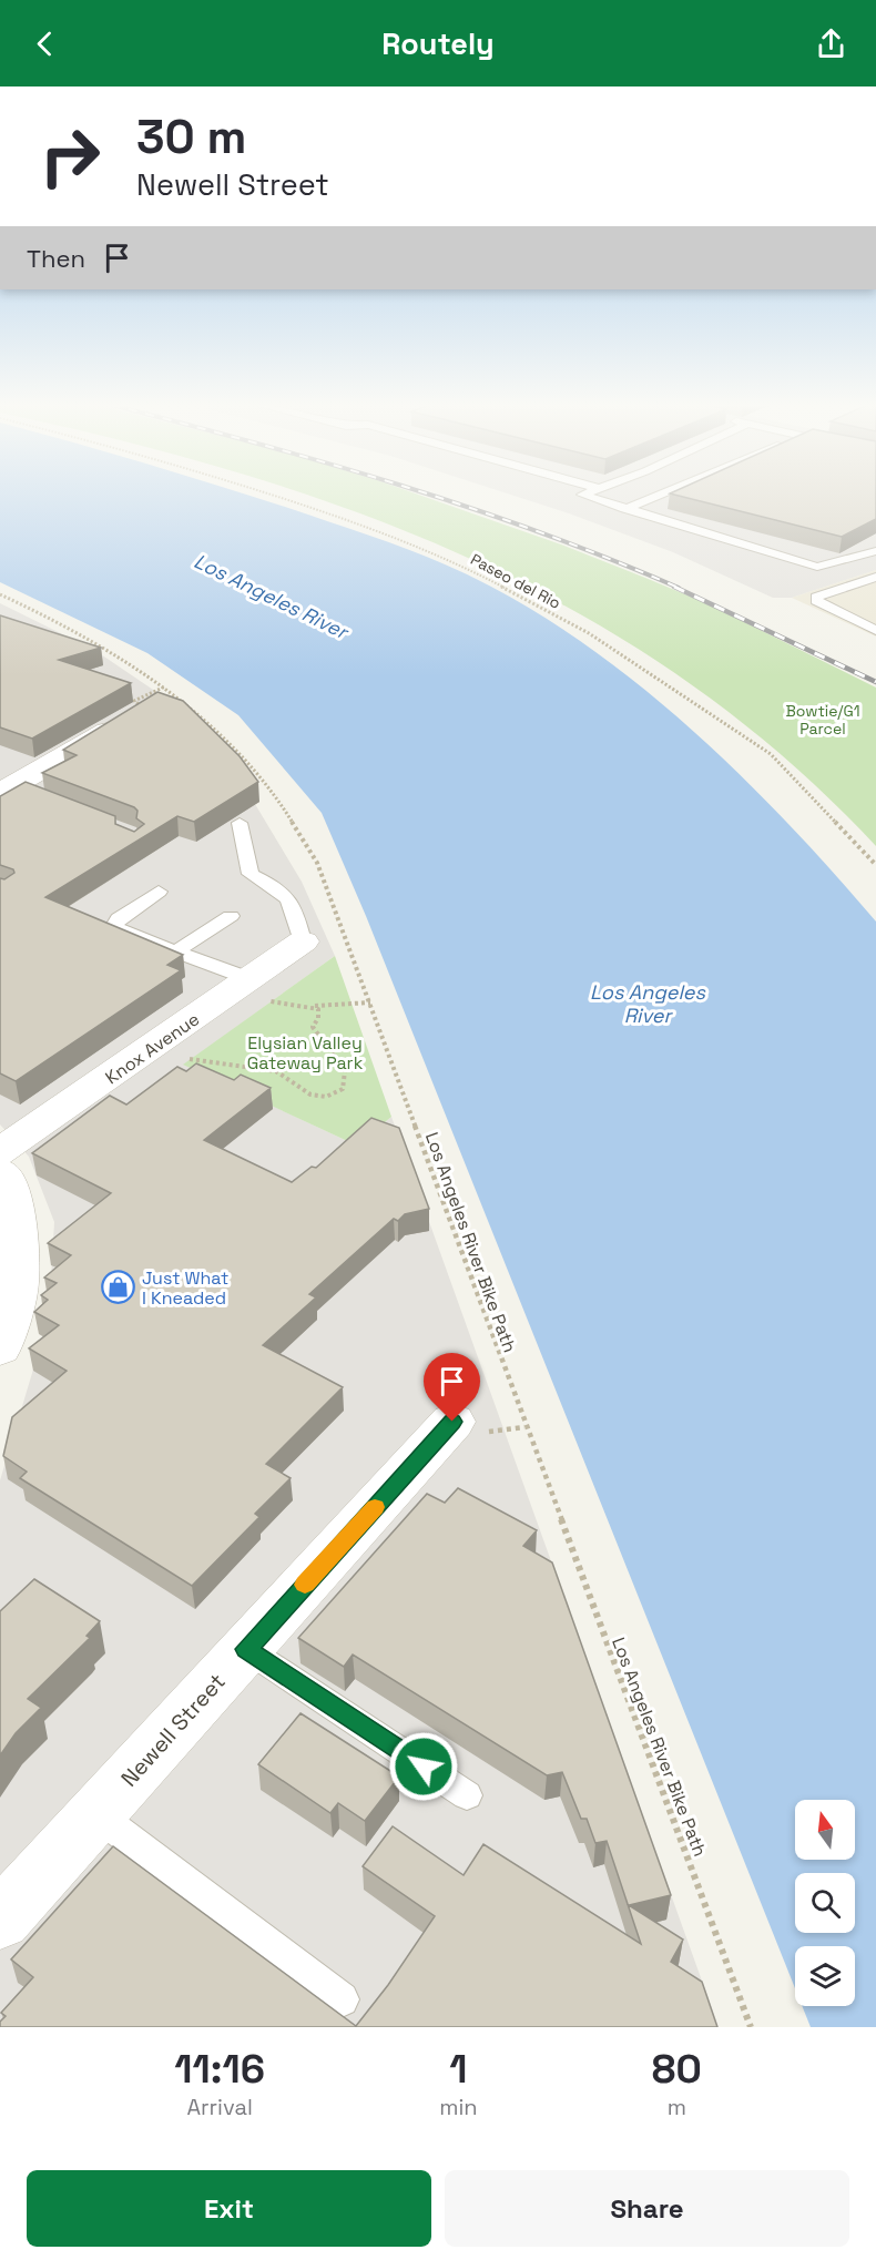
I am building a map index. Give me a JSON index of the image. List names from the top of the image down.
{
  "streets": {
    "street": ["Knox Avenue", "Newell Street"],
    "path": ["Paseo del Rio", "Los Angeles River Bike Path"]
  },
  "water": ["Los Angeles River"],
  "parks": ["Bowtie/G1 Parcel", "Elysian Valley Gateway Park"],
  "places": {
    "shop": ["Just What I Kneaded"]
  },
  "north": "top",
  "page": {
    "header": "Routely",
    "turn": ["30 m", "Newell Street"],
    "then": "Then",
    "eta": [
      "11:16",
      "Arrival",
      "1",
      "min",
      "80",
      "m"
    ],
    "buttons": ["Exit", "Share"]
  }
}
